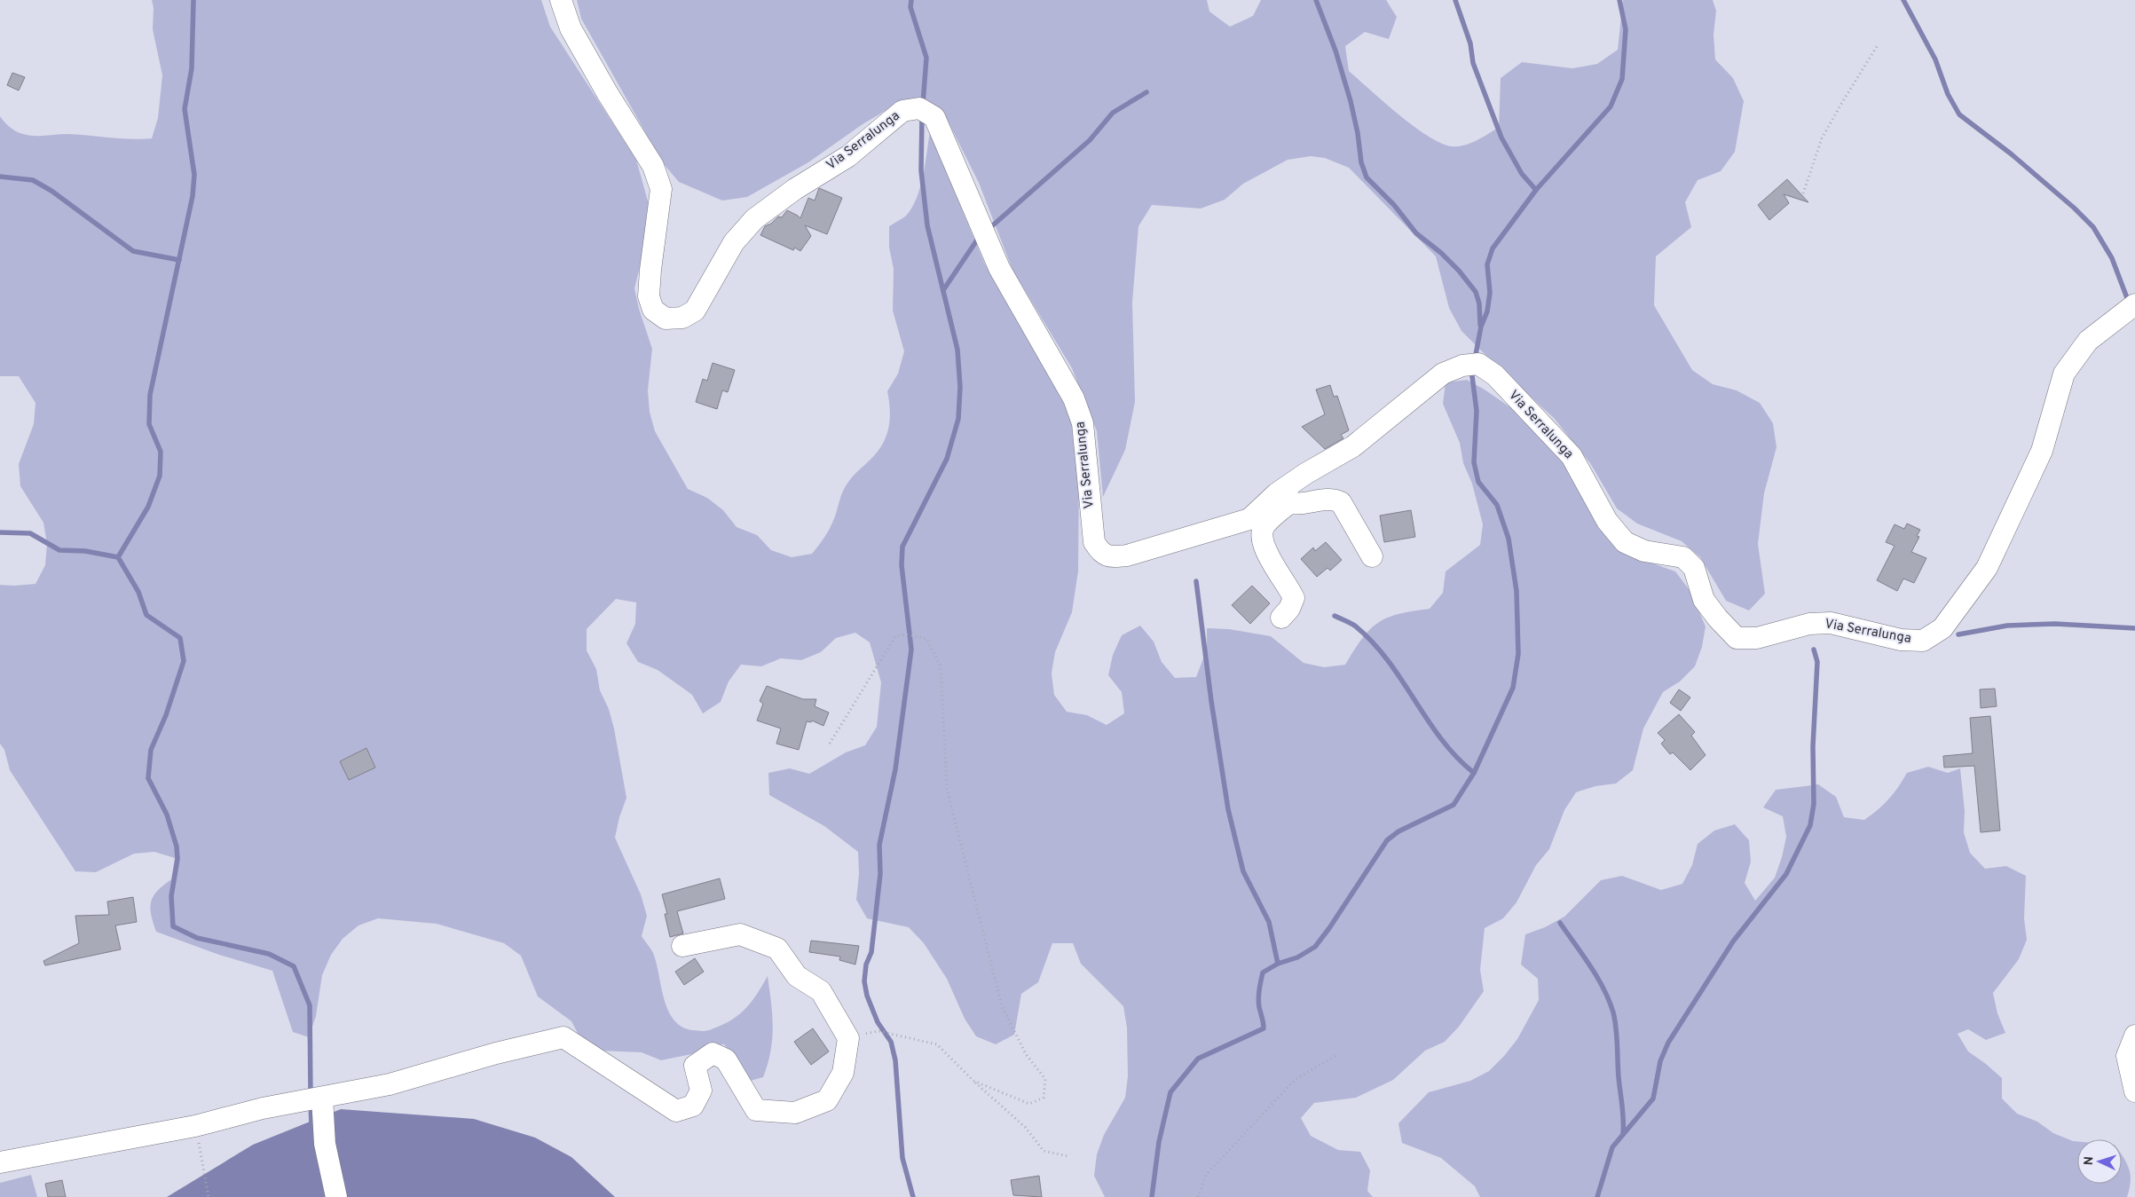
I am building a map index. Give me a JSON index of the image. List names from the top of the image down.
{
  "streets": {
    "street": ["Via Serralunga"]
  },
  "north": "left"
}
